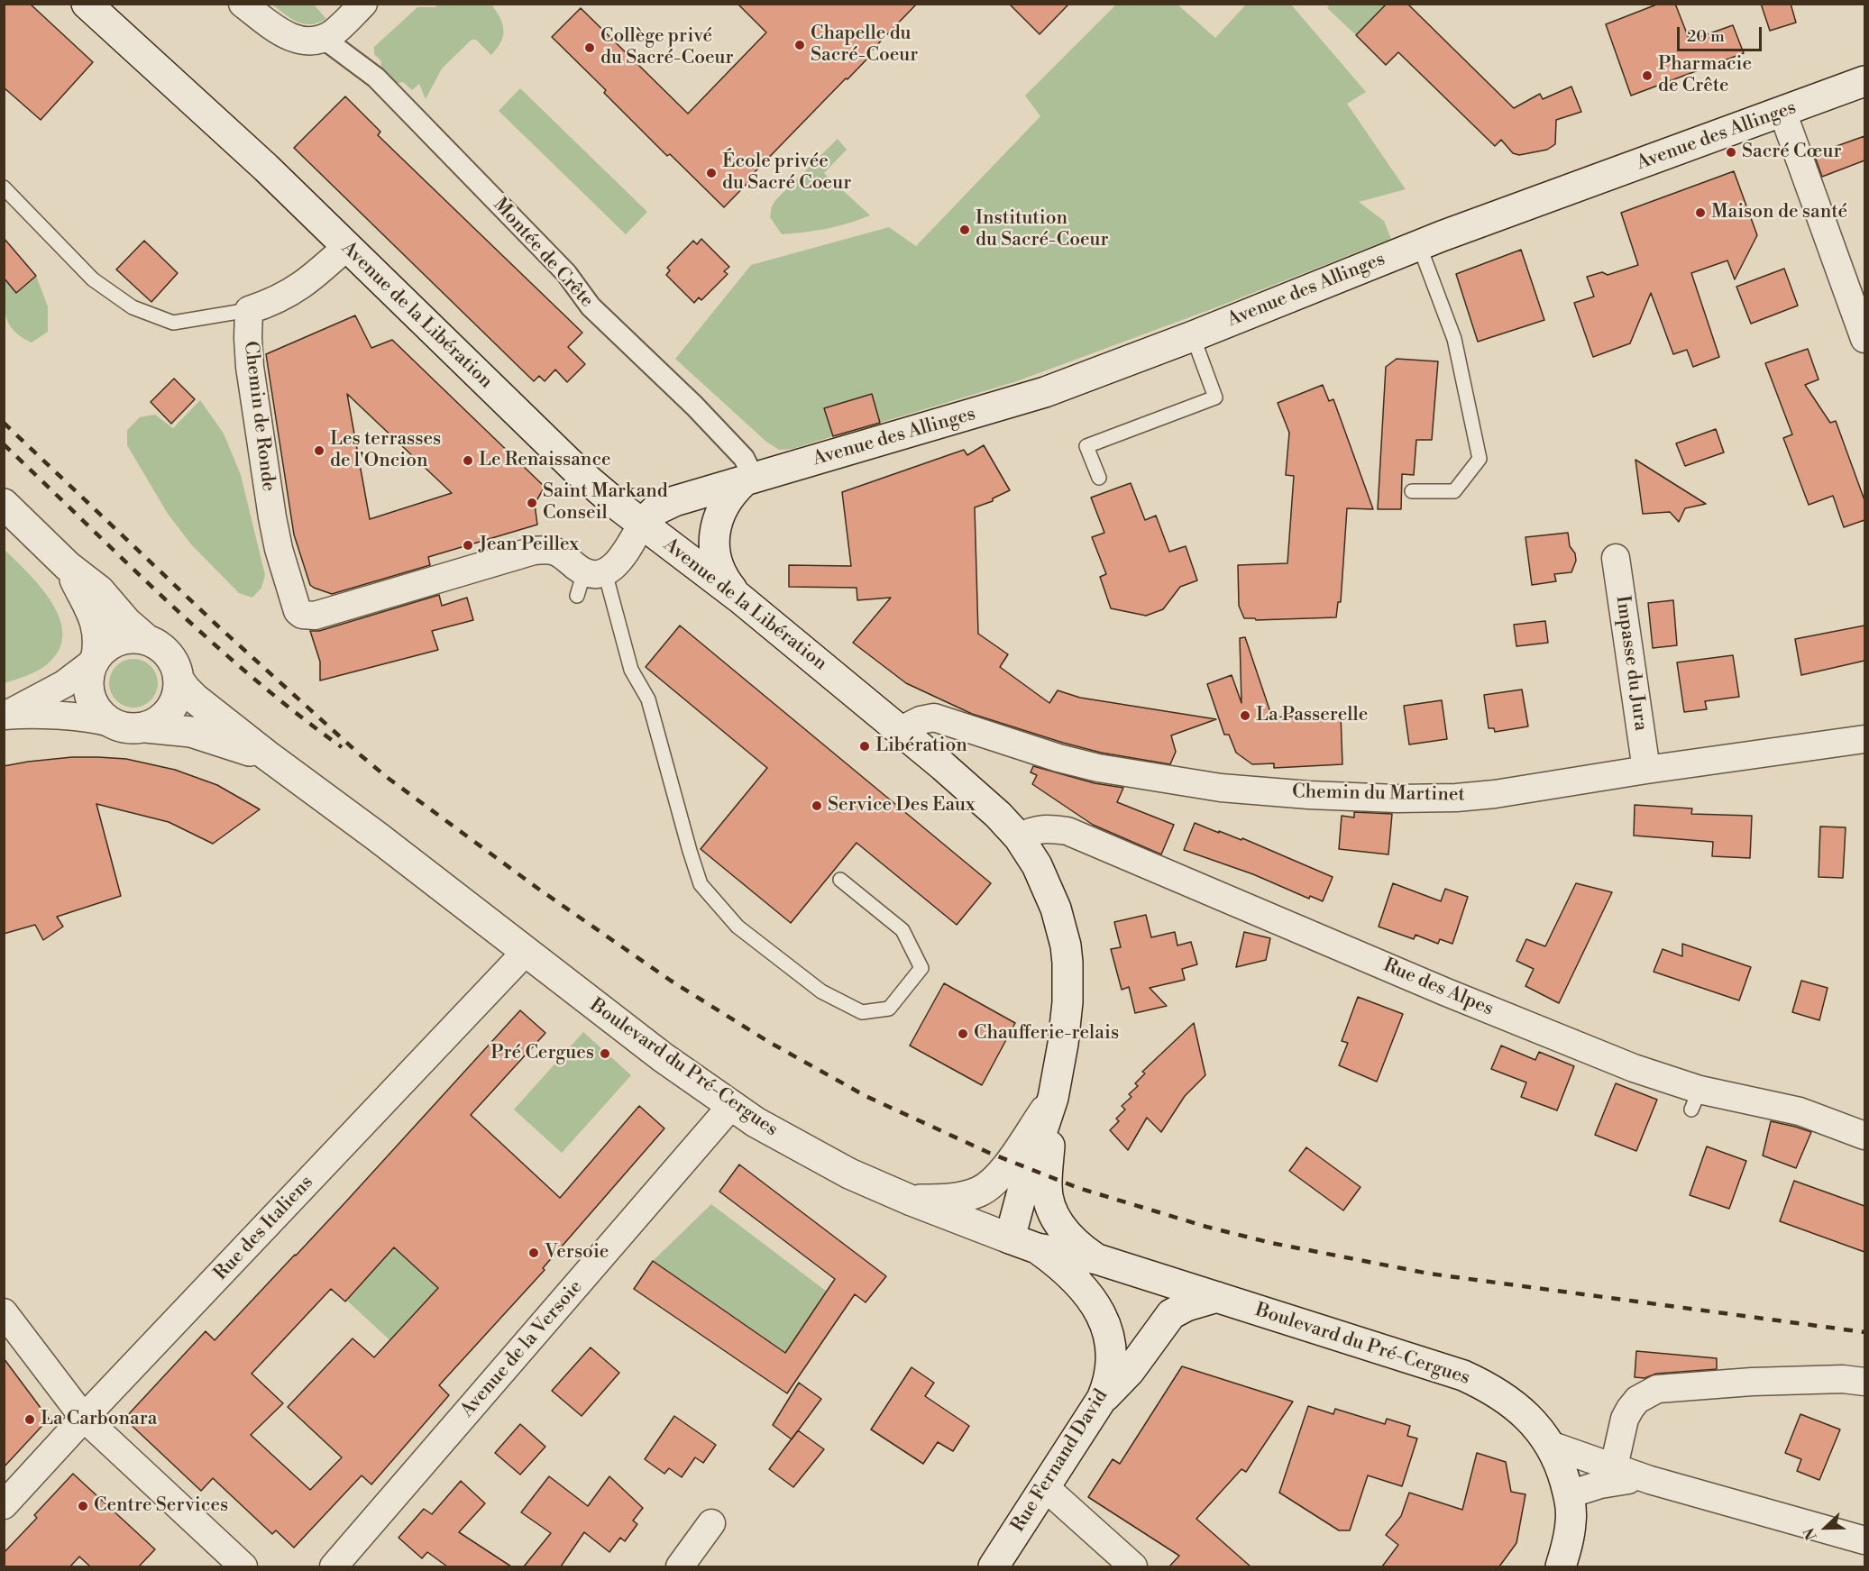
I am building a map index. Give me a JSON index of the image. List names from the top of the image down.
{
  "streets": {
    "main road": [
      "Avenue des Allinges",
      "Avenue de la Libération",
      "Boulevard du Pré-Cergues",
      "Rue Fernand David"
    ],
    "street": [
      "Montée de Crête",
      "Chemin de Ronde",
      "Impasse du Jura",
      "Chemin du Martinet",
      "Rue des Alpes",
      "Rue des Italiens",
      "Avenue de la Versoie"
    ]
  },
  "crossings": [
    ["Avenue des Allinges", "Montée de Crête"],
    ["Avenue des Allinges", "Avenue de la Libération"],
    ["Avenue des Allinges", "Chemin de Ronde"],
    ["Avenue de la Libération", "Chemin du Martinet"],
    ["Avenue de la Libération", "Rue des Alpes"],
    ["Avenue de la Libération", "Boulevard du Pré-Cergues"],
    ["Impasse du Jura", "Chemin du Martinet"],
    ["Boulevard du Pré-Cergues", "Rue des Italiens"],
    ["Boulevard du Pré-Cergues", "Avenue de la Versoie"],
    ["Boulevard du Pré-Cergues", "Rue Fernand David"]
  ],
  "places": [
    "Chapelle du Sacré-Coeur",
    "Collège privé du Sacré-Coeur",
    "Pharmacie de Crête",
    "Sacré Cœur",
    "École privée du Sacré Coeur",
    "Maison de santé",
    "Institution du Sacré-Coeur",
    "Les terrasses de l'Oncion",
    "Le Renaissance",
    "Saint Markand Conseil",
    "Jean Peillex",
    "La Passerelle",
    "Libération",
    "Service Des Eaux",
    "Chaufferie-relais",
    "Pré Cergues",
    "Versoie",
    "La Carbonara",
    "Centre Services"
  ],
  "scale_bar": "20 m",
  "north": "left"
}
